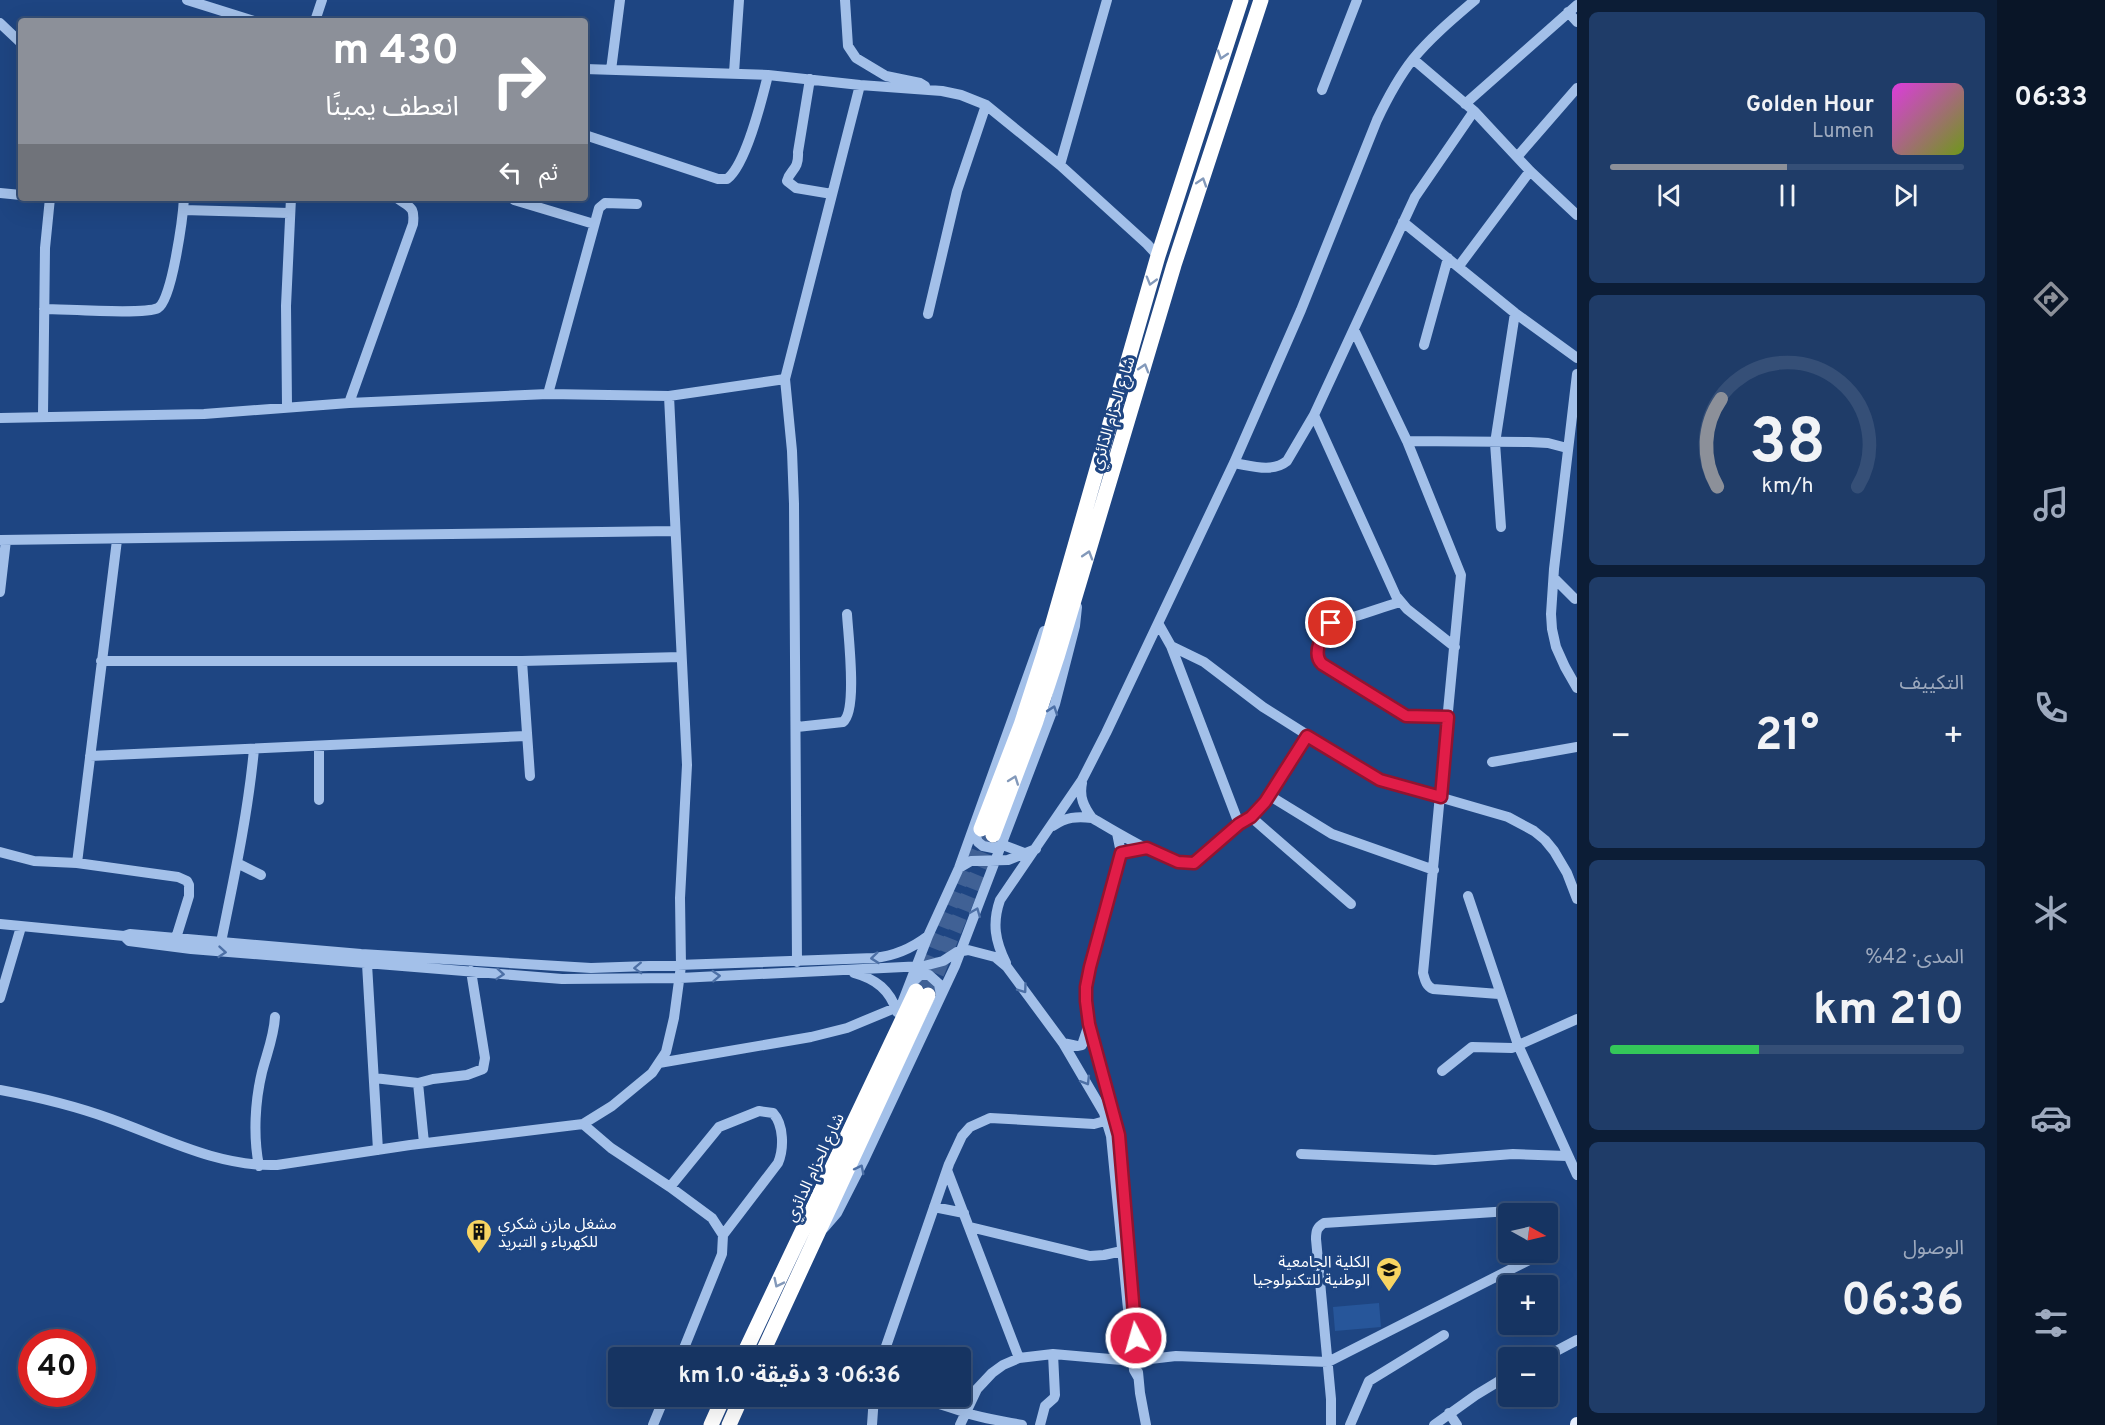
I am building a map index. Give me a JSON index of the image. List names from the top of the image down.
{
  "streets": {
    "highway": ["شارع الحزام الدائري"]
  },
  "places": {
    "building": ["مشغل مازن شكري للكهرباء و التبريد"],
    "school or university": ["الكلية الجامعية الوطنية للتكنولوجيا"]
  },
  "north": "right",
  "page": {
    "tabs": "06:33",
    "turn": ["430 m", "انعطف يمينًا"],
    "song": ["Golden Hour", "Lumen"],
    "then": "ثم",
    "tile": [
      "التكييف",
      ["المدى · 42%", "210 km"],
      ["الوصول", "06:36"]
    ],
    "heat": ["−", "21°", "+"],
    "map_buttons": ["+", "−"],
    "limit": "40",
    "trip": "06:36 · 3 دقيقة · 1.0 km",
    "gauge": ["38", "km/h"]
  }
}
